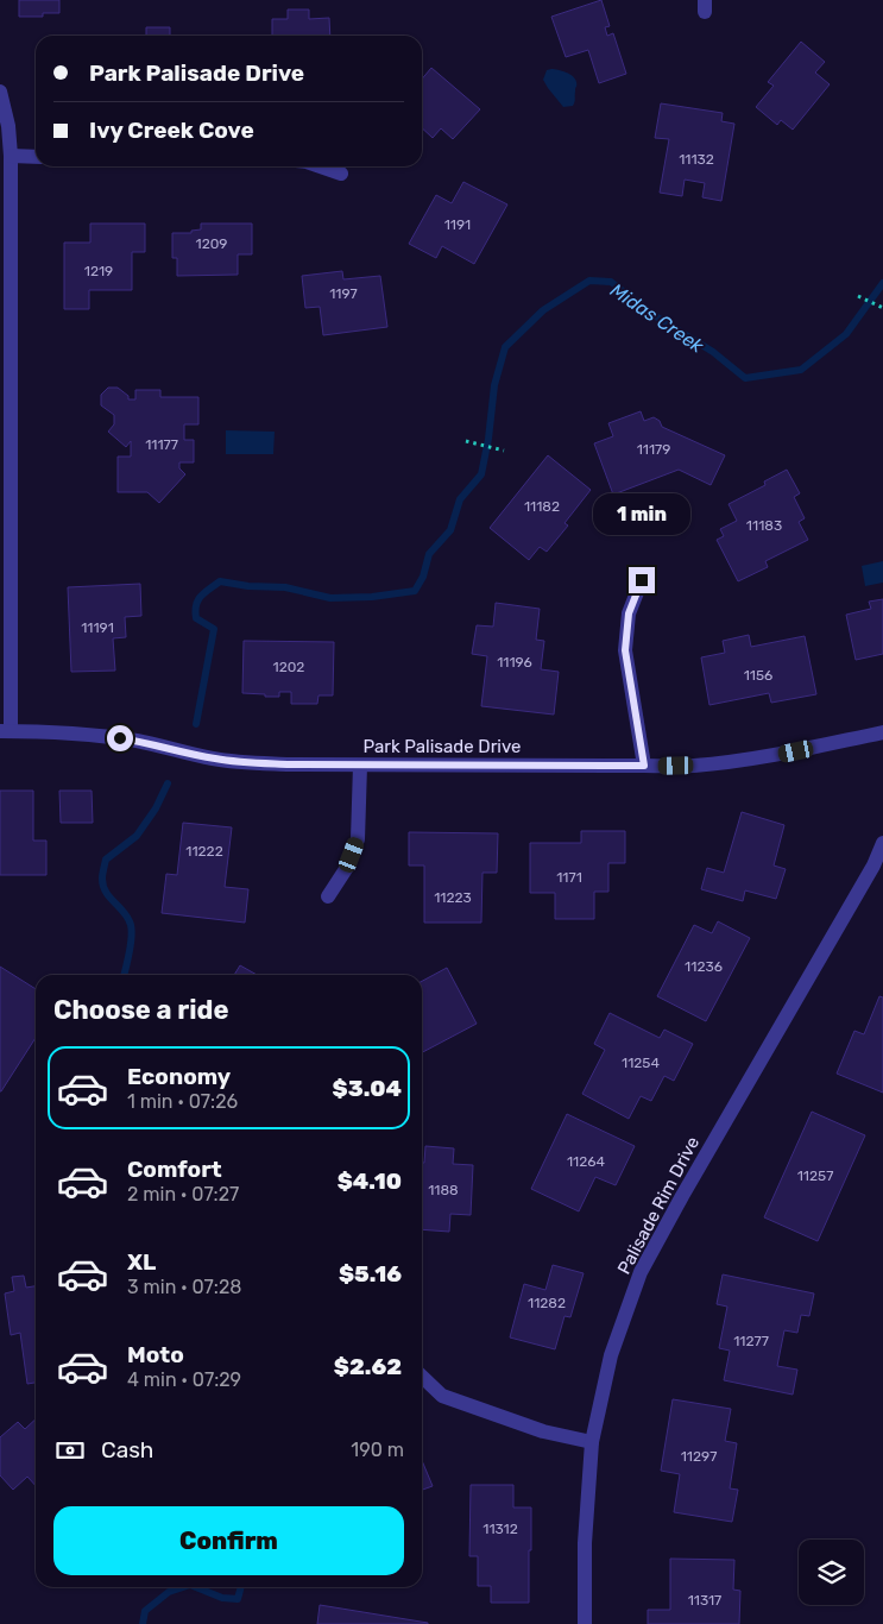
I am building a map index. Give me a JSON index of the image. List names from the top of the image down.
{
  "streets": {
    "street": ["Park Palisade Drive", "Palisade Rim Drive"]
  },
  "water": ["Midas Creek"],
  "house_numbers": [
    "11132",
    "1191",
    "1209",
    "1219",
    "1197",
    "11177",
    "11179",
    "11182",
    "11183",
    "11191",
    "11196",
    "1202",
    "1156",
    "11222",
    "1171",
    "11223",
    "11236",
    "11254",
    "11264",
    "11257",
    "1188",
    "11282",
    "11277",
    "11297",
    "11312",
    "11317"
  ],
  "page": {
    "banner": ["Park Palisade Drive", "Ivy Creek Cove"],
    "bubble": "1 min",
    "heading": "Choose a ride",
    "list": [
      {
        "name": "Economy",
        "note": "1 min · 07:26",
        "value": "$3.04"
      },
      {
        "name": "Comfort",
        "note": "2 min · 07:27",
        "value": "$4.10"
      },
      {
        "name": "XL",
        "note": "3 min · 07:28",
        "value": "$5.16"
      },
      {
        "name": "Moto",
        "note": "4 min · 07:29",
        "value": "$2.62"
      }
    ],
    "pay": ["Cash", "190 m"],
    "buttons": "Confirm"
  }
}
